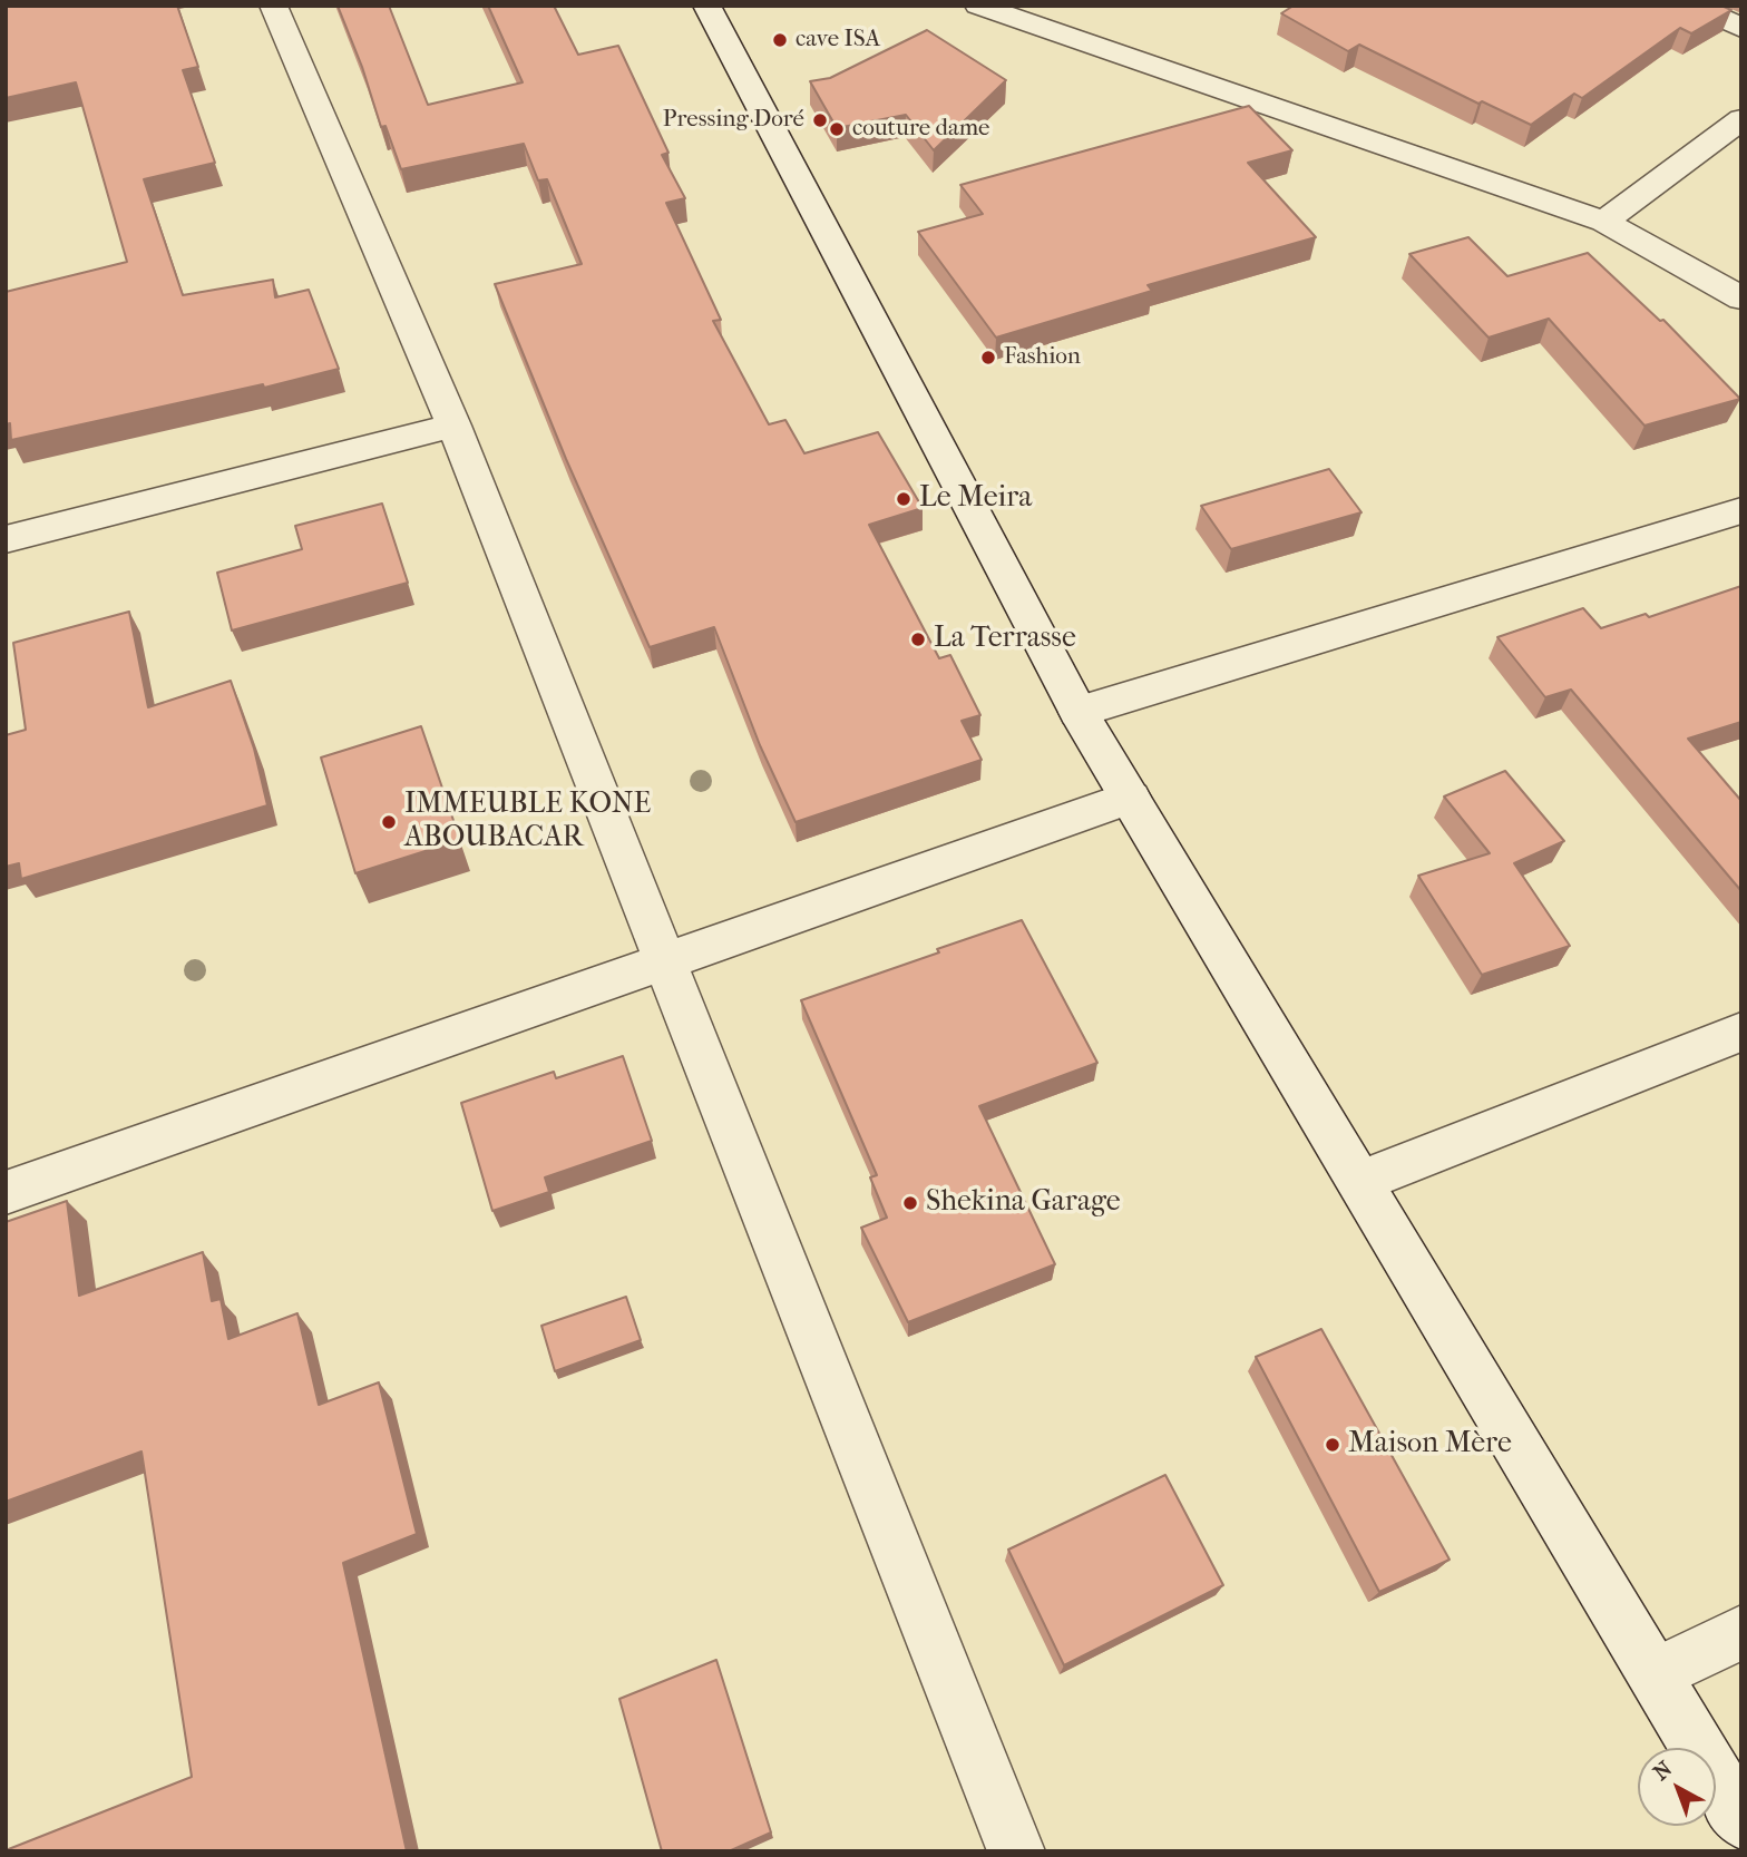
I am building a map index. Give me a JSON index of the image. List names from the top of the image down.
{
  "places": [
    "cave ISA",
    "Pressing Doré",
    "couture dame",
    "Fashion",
    "Le Meira",
    "La Terrasse",
    "IMMEUBLE KONE ABOUBACAR",
    "Shekina Garage",
    "Maison Mère"
  ],
  "north": "top left"
}
